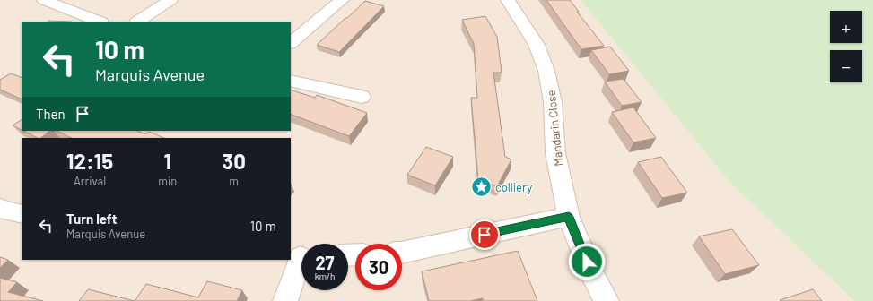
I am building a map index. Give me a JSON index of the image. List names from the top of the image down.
{
  "streets": {
    "street": ["Mandarin Close"]
  },
  "places": {
    "place": ["colliery"]
  },
  "page": {
    "map_buttons": ["+", "−"],
    "turn": ["10 m", "Marquis Avenue"],
    "then": "Then",
    "eta": [
      "12:15",
      "Arrival",
      "1",
      "min",
      "30",
      "m"
    ],
    "list": [
      {
        "name": "Turn left",
        "note": "Marquis Avenue",
        "value": "10 m"
      }
    ],
    "speed": "27 km/h",
    "limit": "30"
  }
}
